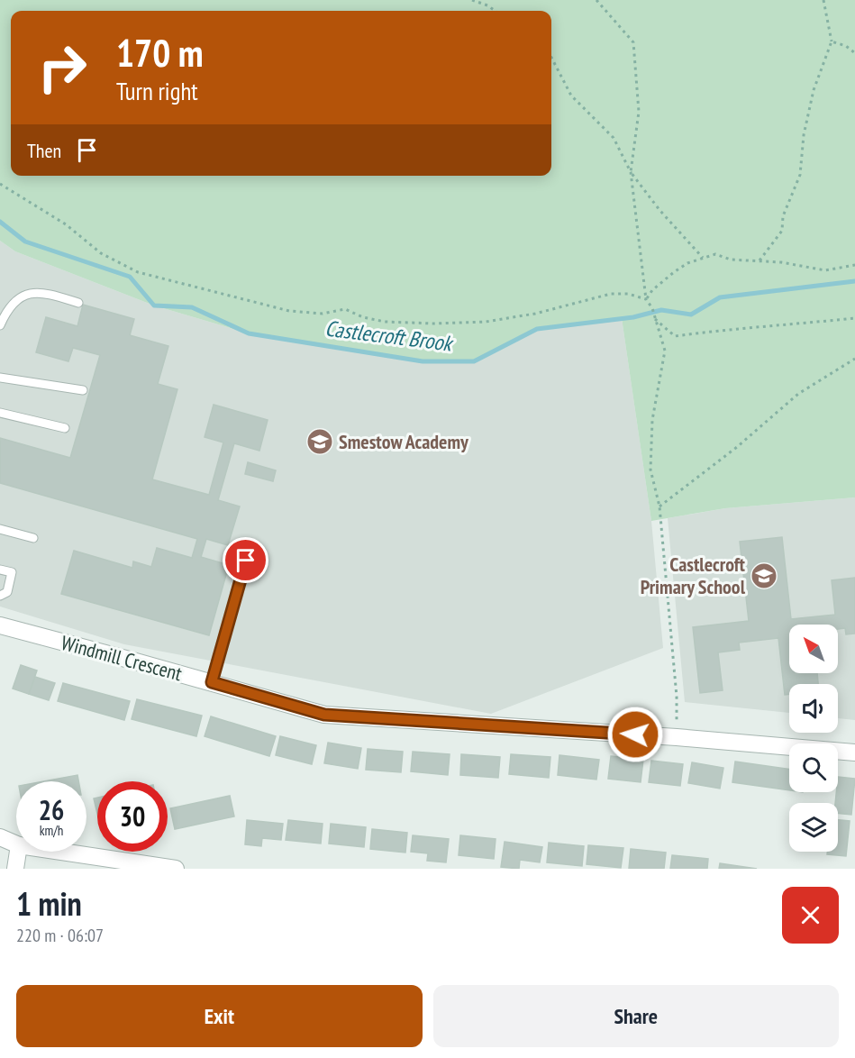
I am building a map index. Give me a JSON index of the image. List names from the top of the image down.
{
  "streets": {
    "street": ["Windmill Crescent"]
  },
  "water": ["Castlecroft Brook"],
  "places": {
    "school or university": ["Smestow Academy", "Castlecroft Primary School"]
  },
  "north": "top left",
  "page": {
    "turn": ["170 m", "Turn right"],
    "then": "Then",
    "speed": "26 km/h",
    "limit": "30",
    "heading": ["1 min", "220 m · 06:07"],
    "buttons": ["Exit", "Share"]
  }
}
